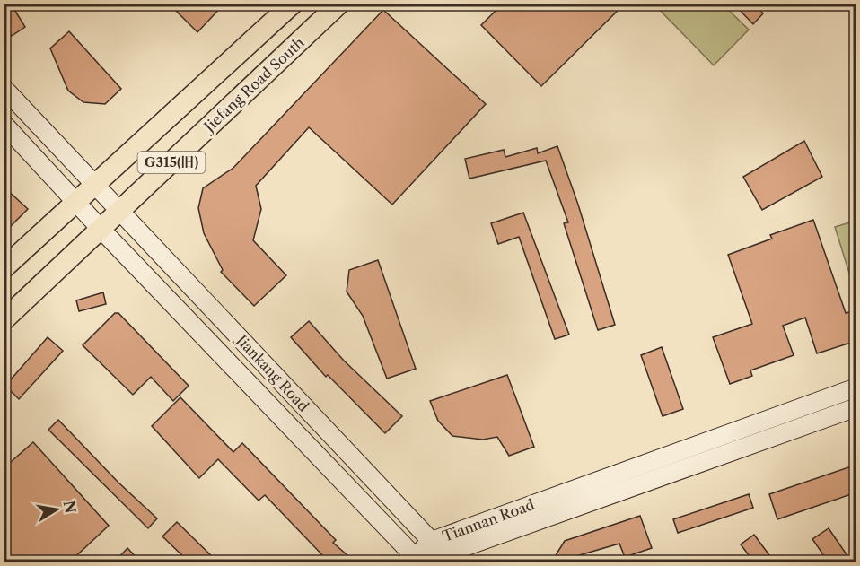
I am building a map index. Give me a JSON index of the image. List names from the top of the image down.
{
  "streets": {
    "main road": [
      "Jiefang Road South",
      "G315(旧)",
      "Jiankang Road",
      "Tiannan Road"
    ]
  },
  "crossings": [
    ["Jiefang Road South", "Jiankang Road"],
    ["G315(旧)", "Jiankang Road"],
    ["Jiankang Road", "Tiannan Road"]
  ],
  "north": "right"
}
